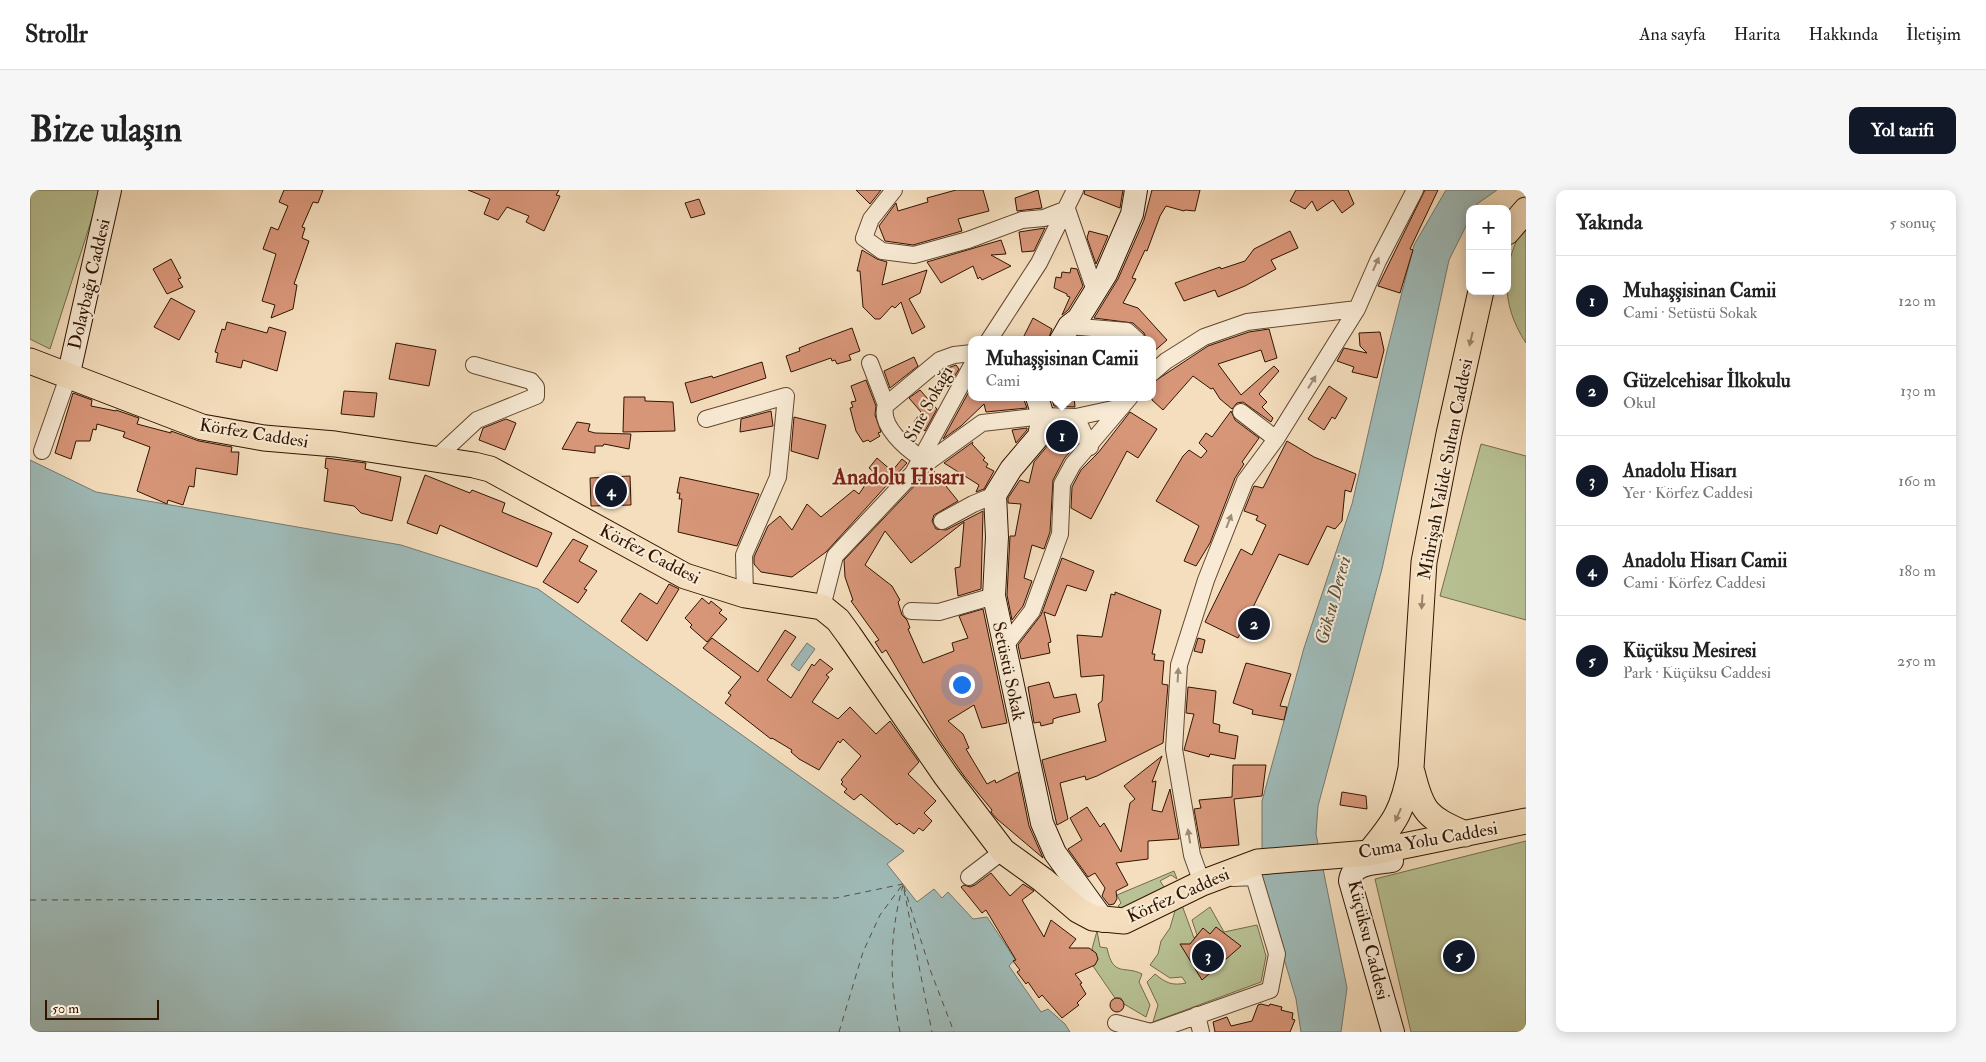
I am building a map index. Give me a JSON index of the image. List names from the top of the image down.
{
  "streets": {
    "main road": ["Körfez Caddesi", "Mihrişah Valide Sultan Caddesi", "Cuma Yolu Caddesi"],
    "street": [
      "Dolaybağı Caddesi",
      "Sine Sokağı",
      "Setüstü Sokak",
      "Küçüksu Caddesi"
    ]
  },
  "crossings": [
    ["Dolaybağı Caddesi", "Körfez Caddesi"],
    ["Sine Sokağı", "Körfez Caddesi"],
    ["Körfez Caddesi", "Setüstü Sokak"],
    ["Körfez Caddesi", "Cuma Yolu Caddesi"],
    ["Cuma Yolu Caddesi", "Küçüksu Caddesi"]
  ],
  "one_way": ["Mihrişah Valide Sultan Caddesi"],
  "districts": ["Anadolu Hisarı"],
  "water": ["Göksu Deresi"],
  "scale_bar": "50 m",
  "page": {
    "header": "Strollr",
    "nav": [
      "Ana sayfa",
      "Harita",
      "Hakkında",
      "İletişim"
    ],
    "buttons": "Yol tarifi",
    "title": "Bize ulaşın",
    "heading": ["Yakında", "5 sonuç"],
    "map_buttons": ["+", "−"],
    "list": [
      {
        "mark": "1",
        "name": "Muhaşşisinan Camii",
        "note": "Cami · Setüstü Sokak",
        "value": "120 m"
      },
      {
        "mark": "2",
        "name": "Güzelcehisar İlkokulu",
        "note": "Okul",
        "value": "130 m"
      },
      {
        "mark": "3",
        "name": "Anadolu Hisarı",
        "note": "Yer · Körfez Caddesi",
        "value": "160 m"
      },
      {
        "mark": "4",
        "name": "Anadolu Hisarı Camii",
        "note": "Cami · Körfez Caddesi",
        "value": "180 m"
      },
      {
        "mark": "5",
        "name": "Küçüksu Mesiresi",
        "note": "Park · Küçüksu Caddesi",
        "value": "250 m"
      }
    ],
    "popup": ["Muhaşşisinan Camii", "Cami"],
    "pins": [
      "1",
      "4",
      "2",
      "3",
      "5"
    ],
    "scale": "50 m"
  }
}
